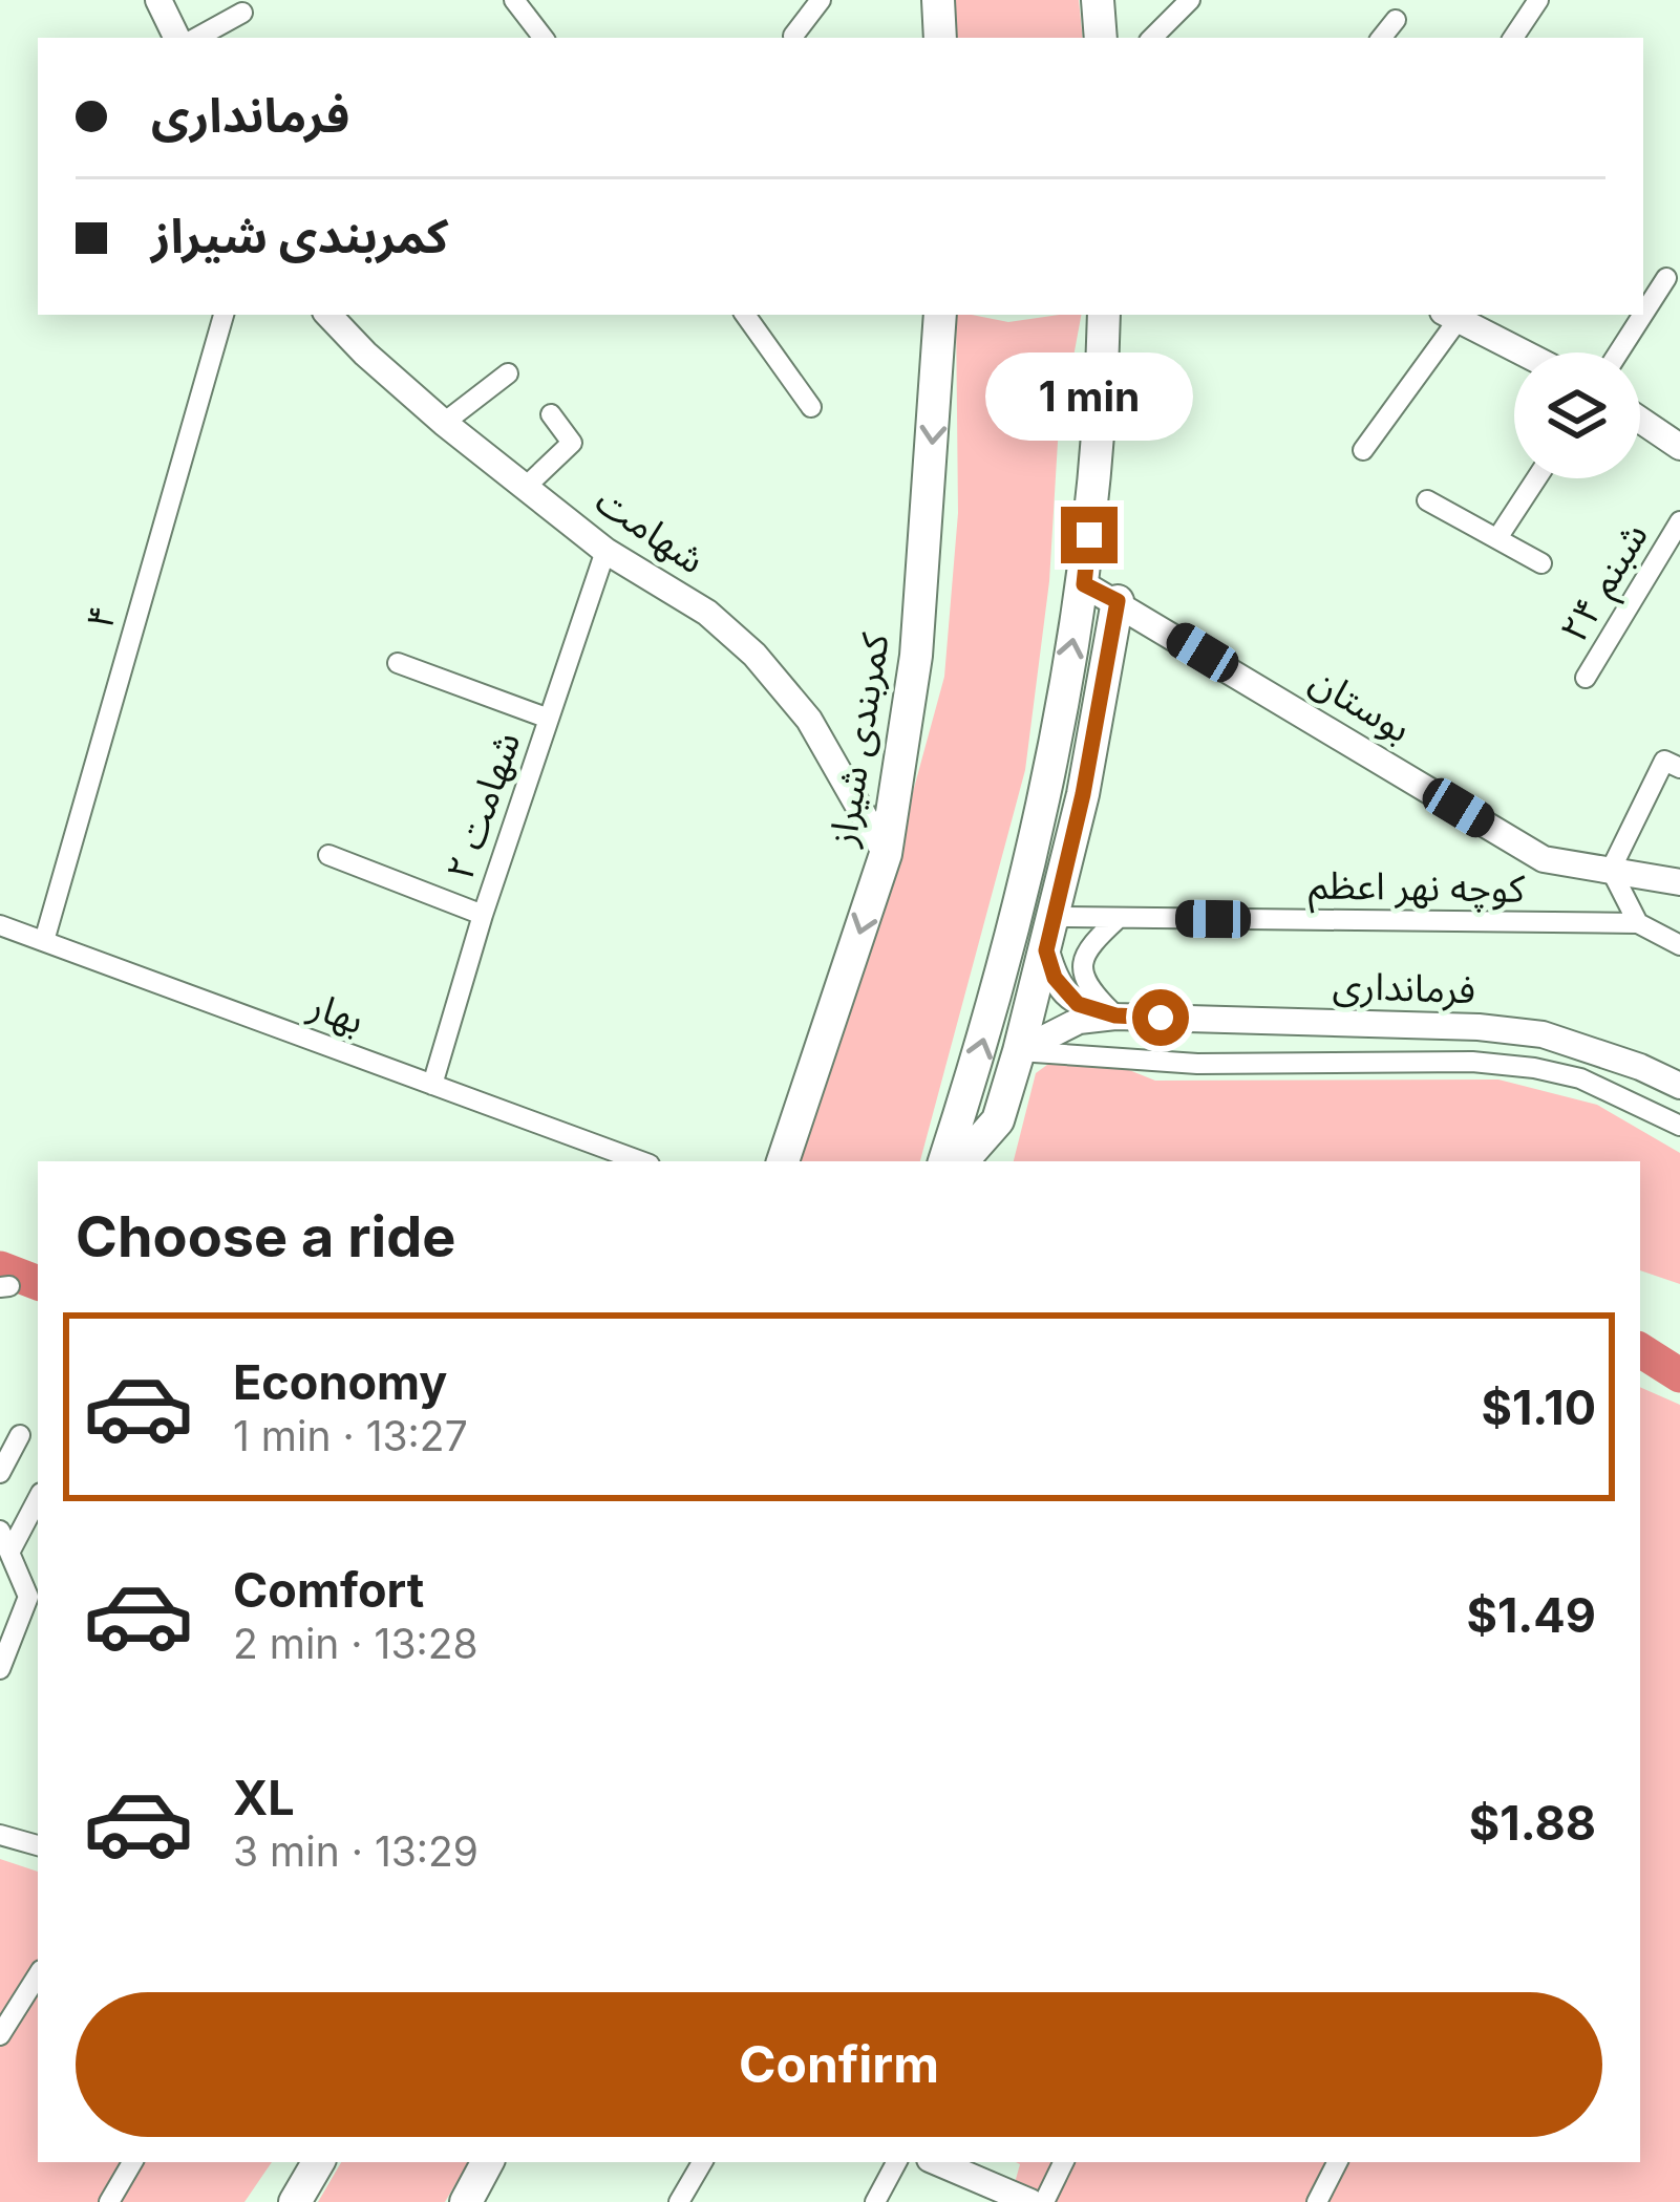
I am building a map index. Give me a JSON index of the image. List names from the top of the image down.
{
  "streets": {
    "highway": ["کمربندی شیراز"],
    "street": [
      "شهامت",
      "۲۴ شبنم",
      "۴",
      "بوستان",
      "۲ شهامت",
      "کوچه نهر اعظم",
      "فرمانداری",
      "بهار"
    ]
  },
  "crossings": [
    ["شهامت", "کمربندی شیراز"],
    ["شهامت", "۲ شهامت"],
    ["۴", "بهار"],
    ["۲ شهامت", "بهار"]
  ],
  "page": {
    "banner": ["فرمانداری", "کمربندی شیراز"],
    "bubble": "1 min",
    "heading": "Choose a ride",
    "list": [
      {
        "name": "Economy",
        "note": "1 min · 13:27",
        "value": "$1.10"
      },
      {
        "name": "Comfort",
        "note": "2 min · 13:28",
        "value": "$1.49"
      },
      {
        "name": "XL",
        "note": "3 min · 13:29",
        "value": "$1.88"
      }
    ],
    "buttons": "Confirm"
  }
}
